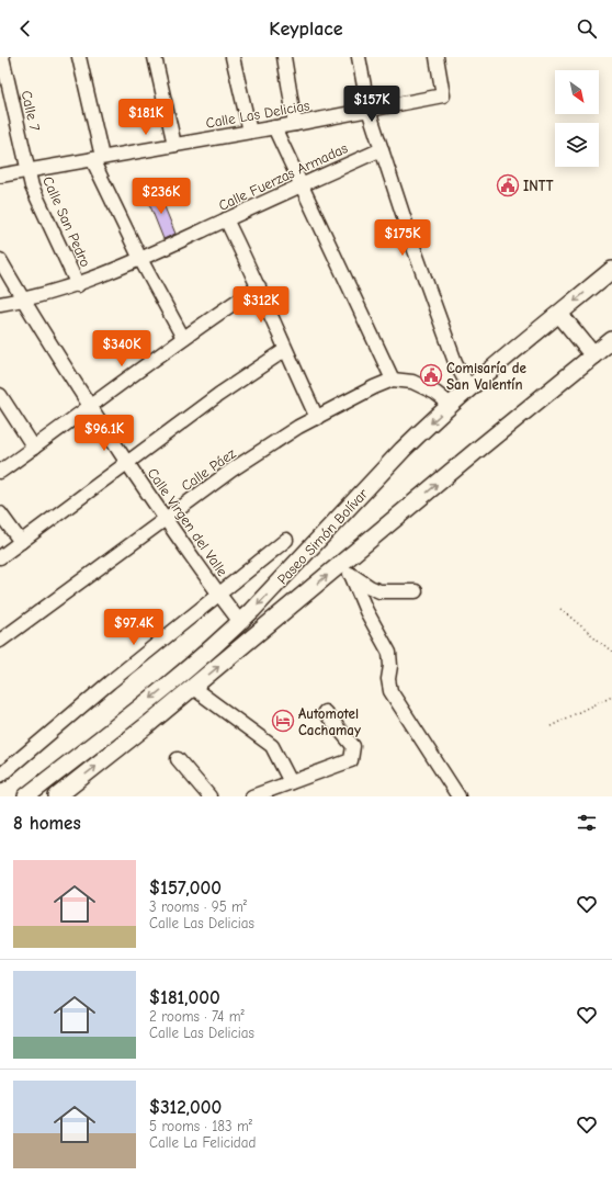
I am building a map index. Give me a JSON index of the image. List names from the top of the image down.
{
  "streets": {
    "main road": ["Paseo Simón Bolívar"],
    "street": [
      "Calle 7",
      "Calle Las Delicias",
      "Calle Fuerzas Armadas",
      "Calle San Pedro",
      "Calle Páez",
      "Calle Virgen del Valle"
    ]
  },
  "crossings": [
    ["Calle 7", "Calle Las Delicias"],
    ["Calle 7", "Calle San Pedro"],
    ["Calle Las Delicias", "Calle San Pedro"],
    ["Calle Fuerzas Armadas", "Calle San Pedro"],
    ["Calle Fuerzas Armadas", "Calle Virgen del Valle"],
    ["Calle Páez", "Calle Virgen del Valle"],
    ["Calle Virgen del Valle", "Paseo Simón Bolívar"]
  ],
  "places": {
    "public building": ["INTT", "Comisaría de San Valentín"],
    "hotel": ["Automotel Cachamay"]
  },
  "north": "bottom right",
  "page": {
    "header": "Keyplace",
    "price": [
      "$157K",
      "$181K",
      "$236K",
      "$175K",
      "$312K",
      "$340K",
      "$96.1K",
      "$97.4K"
    ],
    "heading": "8 homes",
    "list": [
      {
        "name": "$157,000",
        "note": "3 rooms · 95 m² · Calle Las Delicias"
      },
      {
        "name": "$181,000",
        "note": "2 rooms · 74 m² · Calle Las Delicias"
      },
      {
        "name": "$312,000",
        "note": "5 rooms · 183 m² · Calle La Felicidad"
      }
    ]
  }
}
